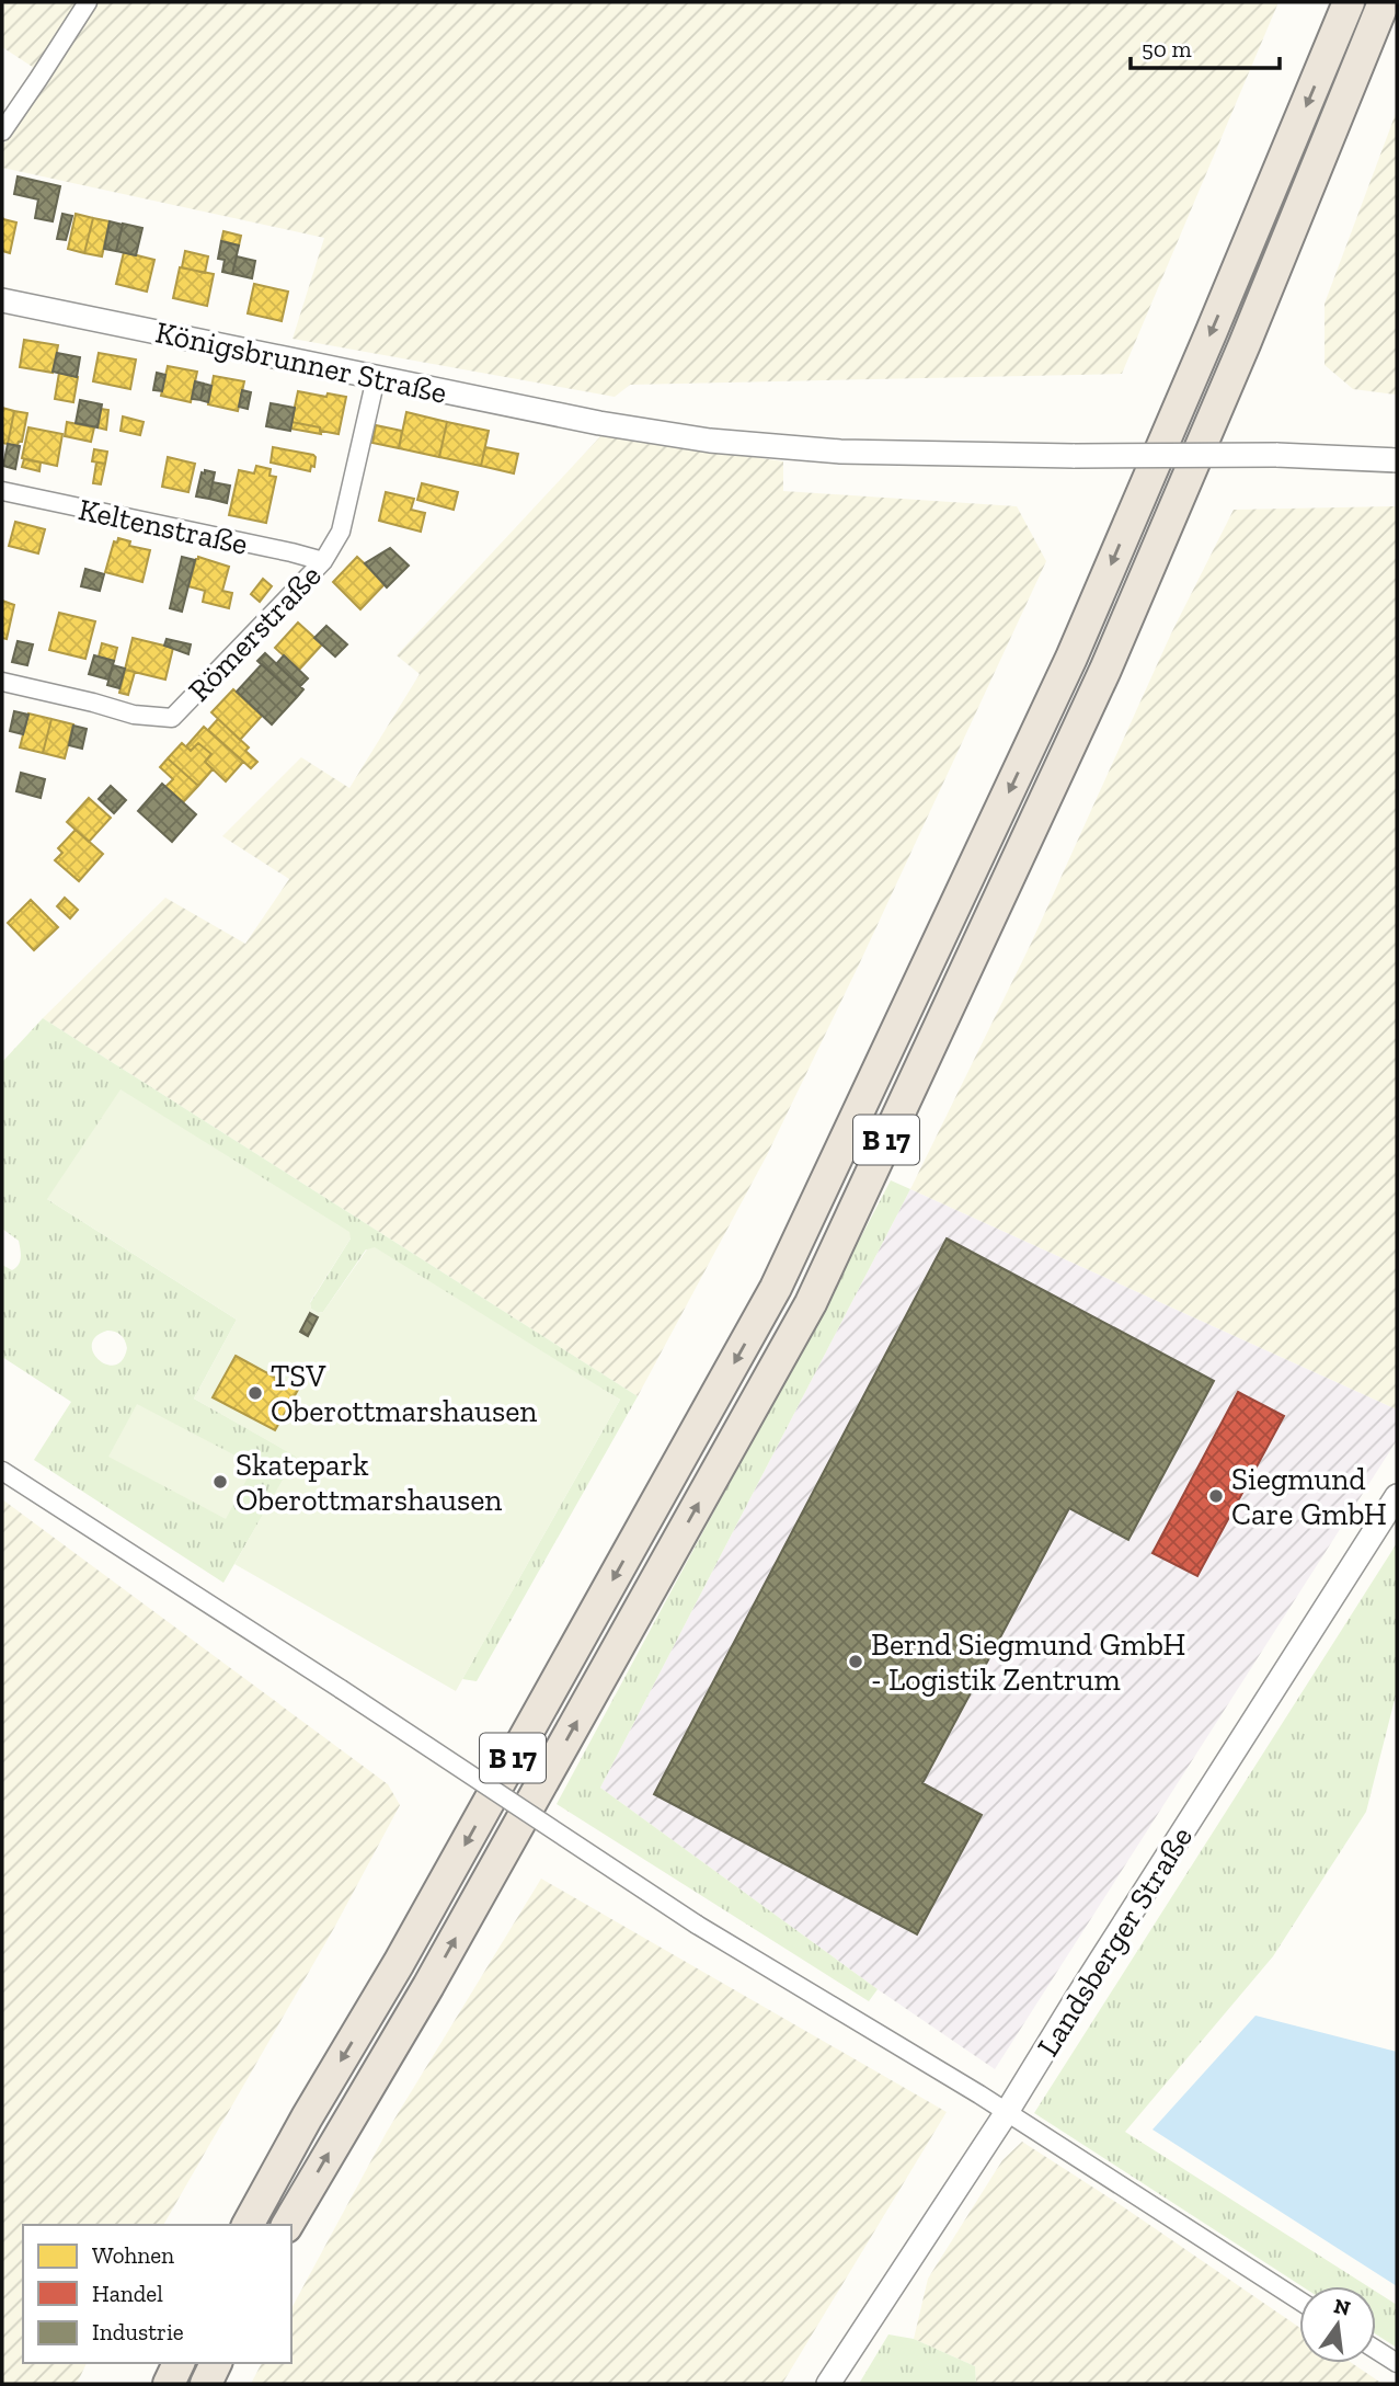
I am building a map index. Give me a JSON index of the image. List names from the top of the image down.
{
  "streets": {
    "highway": ["B 17"],
    "street": [
      "Königsbrunner Straße",
      "Keltenstraße",
      "Römerstraße",
      "Landsberger Straße"
    ]
  },
  "crossings": [
    ["Königsbrunner Straße", "Römerstraße"],
    ["Keltenstraße", "Römerstraße"]
  ],
  "places": [
    "TSV Oberottmarshausen",
    "Skatepark Oberottmarshausen",
    "Siegmund Care GmbH",
    "Bernd Siegmund GmbH - Logistik Zentrum"
  ],
  "legend": ["Wohnen", "Handel", "Industrie"],
  "scale_bar": "50 m",
  "north": "top"
}
